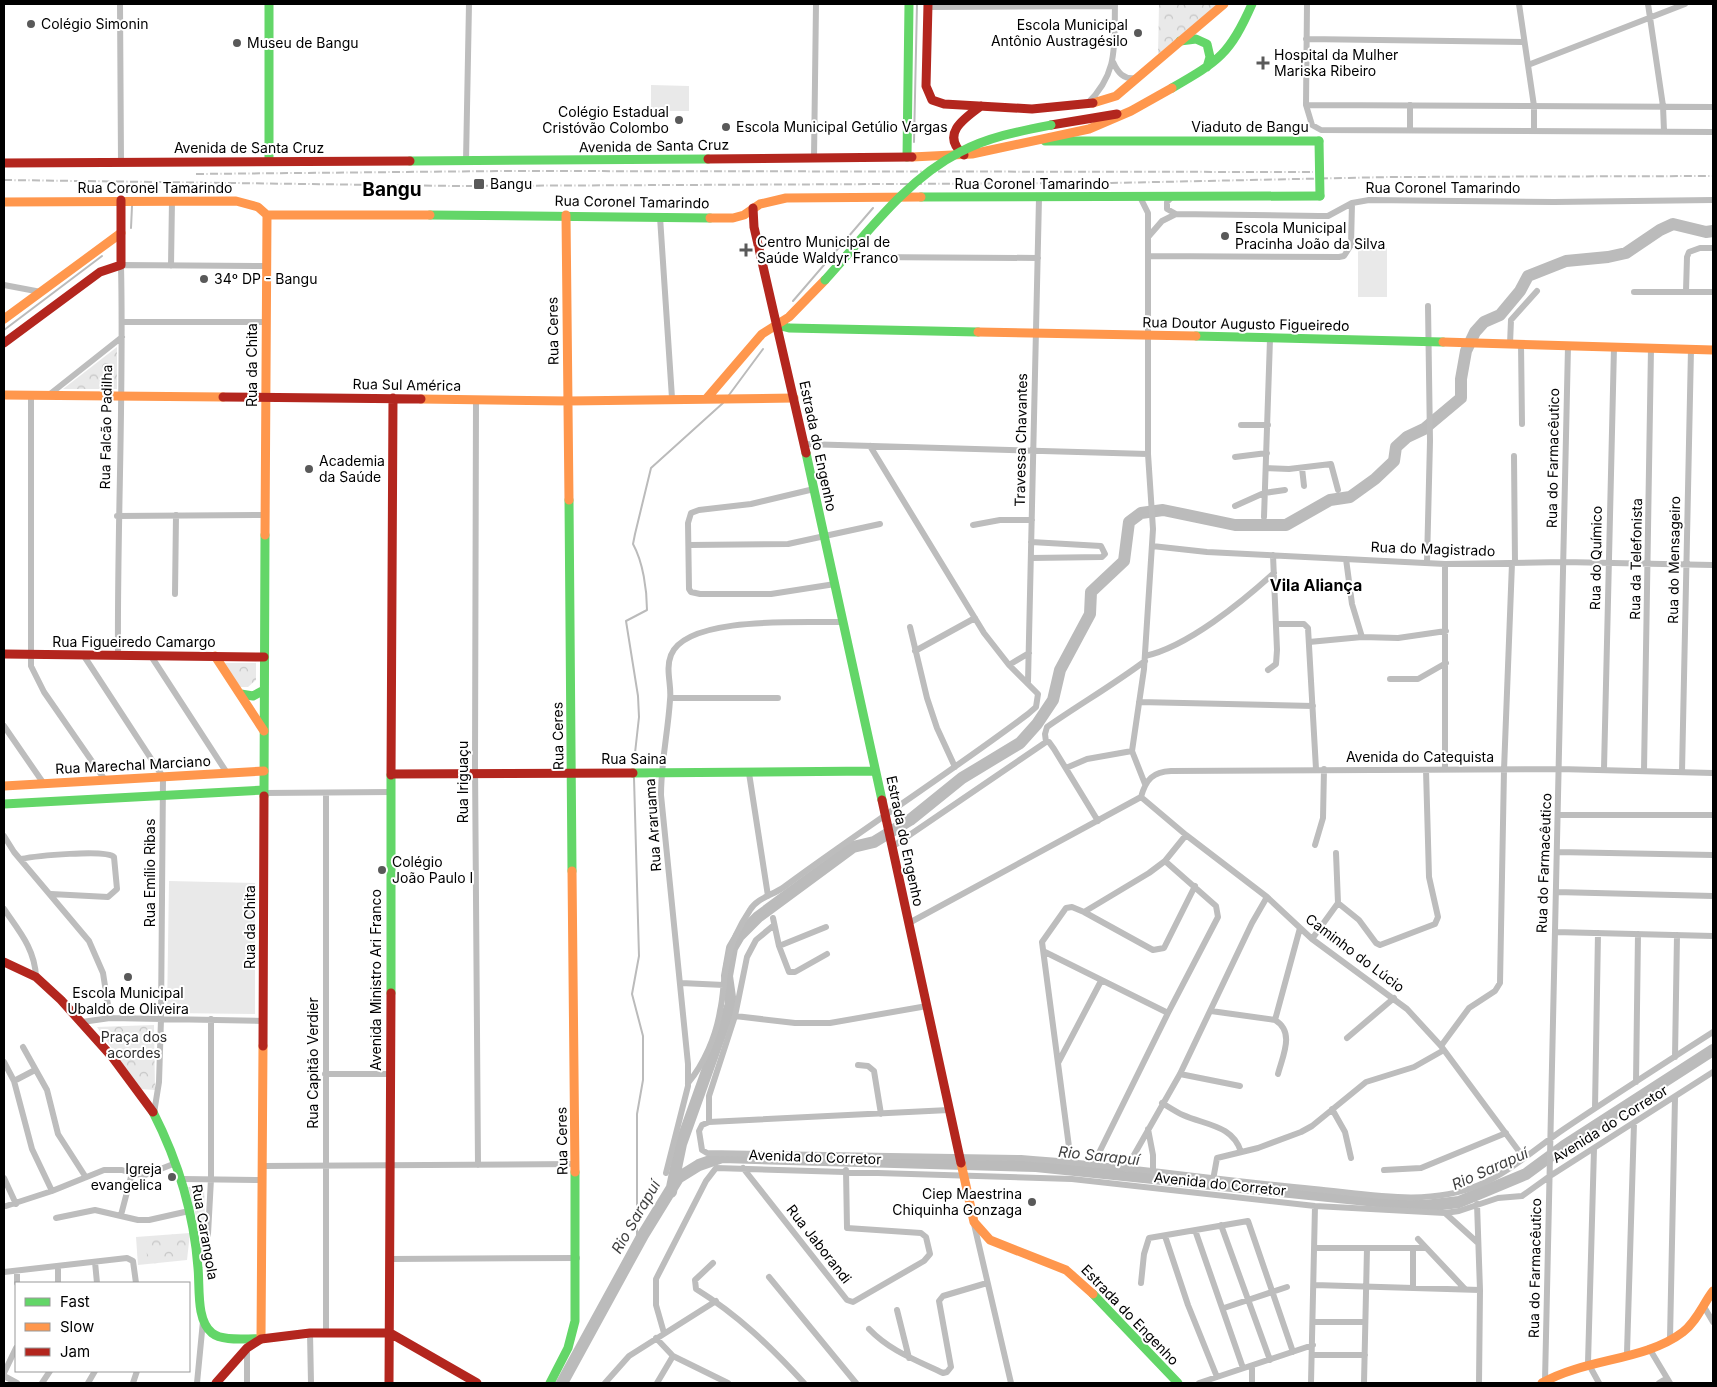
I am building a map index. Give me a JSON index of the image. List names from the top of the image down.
{
  "streets": {
    "main road": [
      "Viaduto de Bangu",
      "Avenida de Santa Cruz",
      "Rua Coronel Tamarindo",
      "Rua Doutor Augusto Figueiredo",
      "Rua Ceres",
      "Rua da Chita",
      "Rua Sul América",
      "Rua Falcão Padilha",
      "Estrada do Engenho",
      "Rua Figueiredo Camargo",
      "Rua Saina",
      "Rua Marechal Marciano",
      "Avenida Ministro Ari Franco",
      "Rua Carangola"
    ],
    "street": [
      "Travessa Chavantes",
      "Rua do Farmacêutico",
      "Rua do Magistrado",
      "Rua do Químico",
      "Rua da Telefonista",
      "Rua do Mensageiro",
      "Avenida do Catequista",
      "Rua Iriguaçu",
      "Rua Araruama",
      "Rua Emílio Ribas",
      "Caminho do Lúcio",
      "Rua Capitão Verdier",
      "Avenida do Corretor",
      "Rua Jaborandi"
    ]
  },
  "crossings": [
    ["Viaduto de Bangu", "Avenida de Santa Cruz"],
    ["Viaduto de Bangu", "Rua Coronel Tamarindo"],
    ["Rua Coronel Tamarindo", "Rua Ceres"],
    ["Rua Coronel Tamarindo", "Rua da Chita"],
    ["Rua Coronel Tamarindo", "Rua Falcão Padilha"],
    ["Rua Coronel Tamarindo", "Travessa Chavantes"],
    ["Rua Coronel Tamarindo", "Estrada do Engenho"],
    ["Rua Doutor Augusto Figueiredo", "Travessa Chavantes"],
    ["Rua Doutor Augusto Figueiredo", "Estrada do Engenho"],
    ["Rua Doutor Augusto Figueiredo", "Rua do Farmacêutico"],
    ["Rua Doutor Augusto Figueiredo", "Rua do Químico"],
    ["Rua Doutor Augusto Figueiredo", "Rua da Telefonista"],
    ["Rua Doutor Augusto Figueiredo", "Rua do Mensageiro"],
    ["Rua Ceres", "Rua Sul América"],
    ["Rua Ceres", "Rua Saina"],
    ["Rua da Chita", "Rua Sul América"],
    ["Rua da Chita", "Rua Figueiredo Camargo"],
    ["Rua da Chita", "Rua Marechal Marciano"],
    ["Rua Sul América", "Rua Falcão Padilha"],
    ["Rua Sul América", "Estrada do Engenho"],
    ["Rua Sul América", "Rua Iriguaçu"],
    ["Rua Sul América", "Avenida Ministro Ari Franco"],
    ["Rua Falcão Padilha", "Rua Figueiredo Camargo"],
    ["Estrada do Engenho", "Rua Saina"],
    ["Estrada do Engenho", "Rua Araruama"],
    ["Estrada do Engenho", "Avenida do Corretor"],
    ["Rua do Farmacêutico", "Rua do Magistrado"],
    ["Rua do Farmacêutico", "Avenida do Catequista"],
    ["Rua do Farmacêutico", "Avenida do Corretor"],
    ["Rua do Magistrado", "Rua do Químico"],
    ["Rua do Magistrado", "Rua da Telefonista"],
    ["Rua do Magistrado", "Rua do Mensageiro"],
    ["Rua do Químico", "Avenida do Catequista"],
    ["Rua da Telefonista", "Avenida do Catequista"],
    ["Rua do Mensageiro", "Avenida do Catequista"],
    ["Rua Figueiredo Camargo", "Rua Emílio Ribas"],
    ["Rua Saina", "Rua Iriguaçu"],
    ["Rua Saina", "Rua Araruama"],
    ["Rua Saina", "Avenida Ministro Ari Franco"],
    ["Rua Marechal Marciano", "Rua Emílio Ribas"],
    ["Rua Emílio Ribas", "Rua Carangola"],
    ["Caminho do Lúcio", "Avenida do Corretor"],
    ["Avenida do Corretor", "Rua Jaborandi"]
  ],
  "districts": ["Bangu", "Vila Aliança"],
  "water": ["Rio Sarapuí"],
  "parks": ["Praça dos acordes"],
  "places": {
    "other": [
      "Colégio Simonin",
      "Escola Municipal Antônio Austragésilo",
      "Museu de Bangu",
      "Colégio Estadual Cristóvão Colombo",
      "Escola Municipal Getúlio Vargas",
      "Escola Municipal Pracinha João da Silva",
      "34º DP - Bangu",
      "Academia da Saúde",
      "Colégio João Paulo I",
      "Escola Municipal Ubaldo de Oliveira",
      "Igreja evangelica",
      "Ciep Maestrina Chiquinha Gonzaga"
    ],
    "health": ["Hospital da Mulher Mariska Ribeiro", "Centro Municipal de Saúde Waldyr Franco"],
    "transit": ["Bangu"]
  },
  "legend": ["Fast", "Slow", "Jam"]
}
